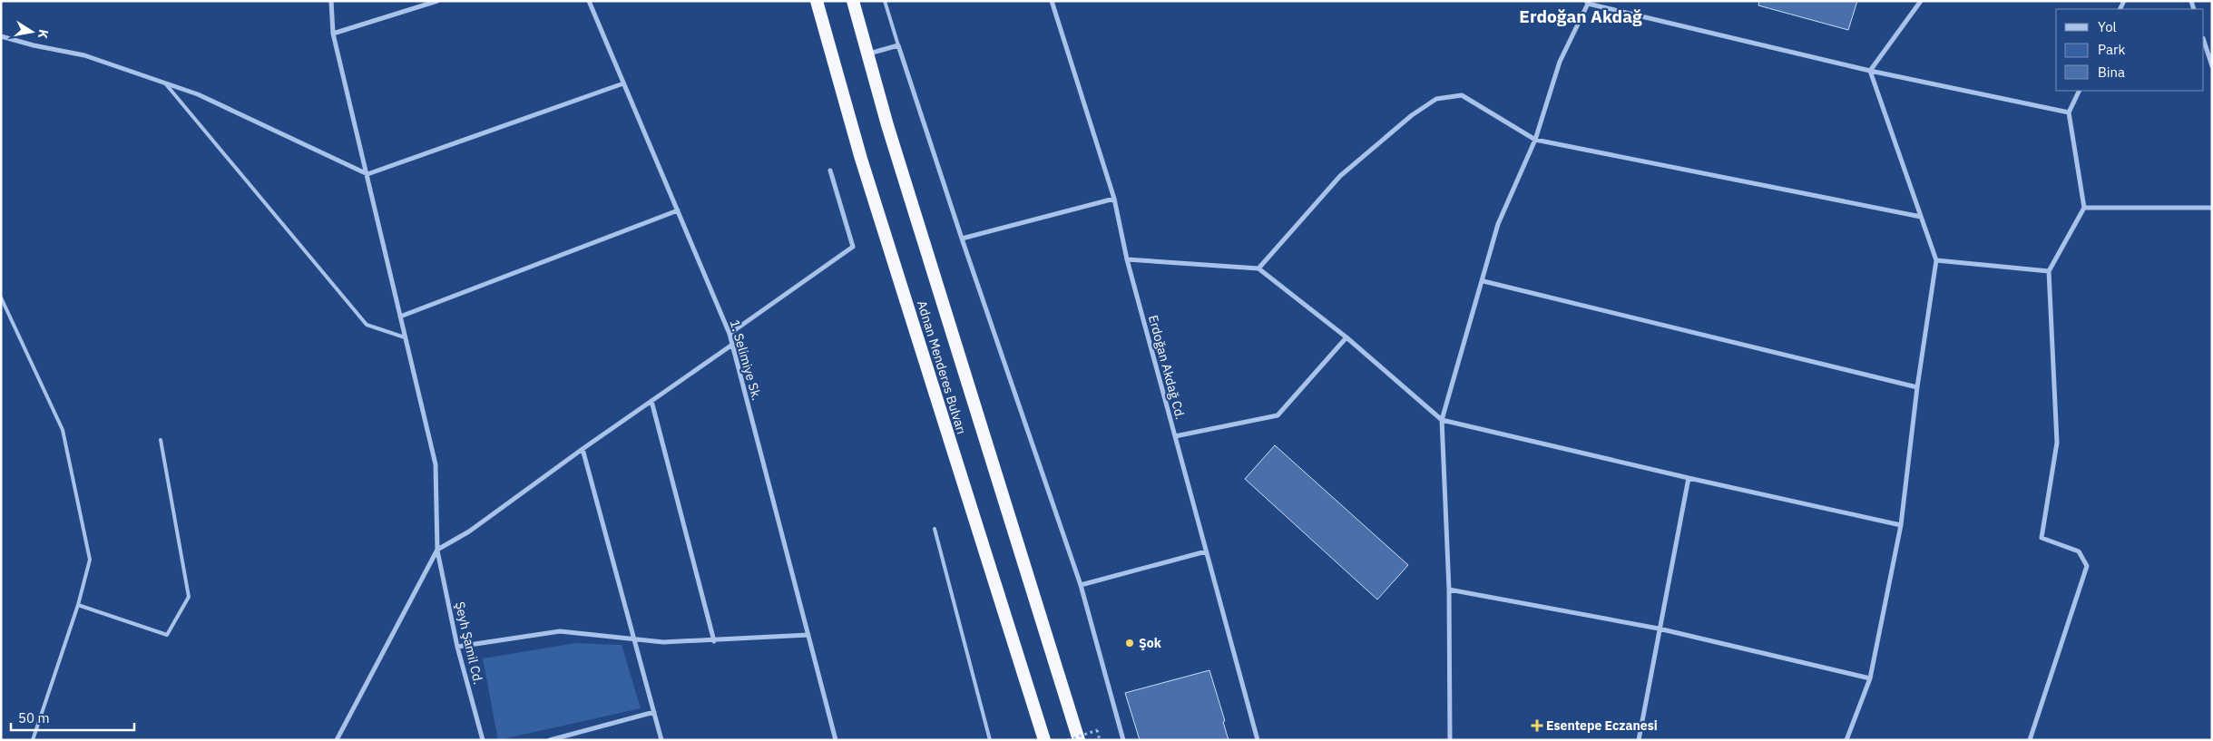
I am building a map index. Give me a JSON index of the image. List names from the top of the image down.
{
  "streets": {
    "highway": ["Adnan Menderes Bulvarı"],
    "street": ["1. Selimiye Sk.", "Erdoğan Akdağ Cd.", "Şeyh Şamil Cd."]
  },
  "districts": ["Erdoğan Akdağ"],
  "places": {
    "other": ["Şok"],
    "health": ["Esentepe Eczanesi"]
  },
  "legend": ["Yol", "Park", "Bina"],
  "scale_bar": "50 m",
  "north": "right"
}
